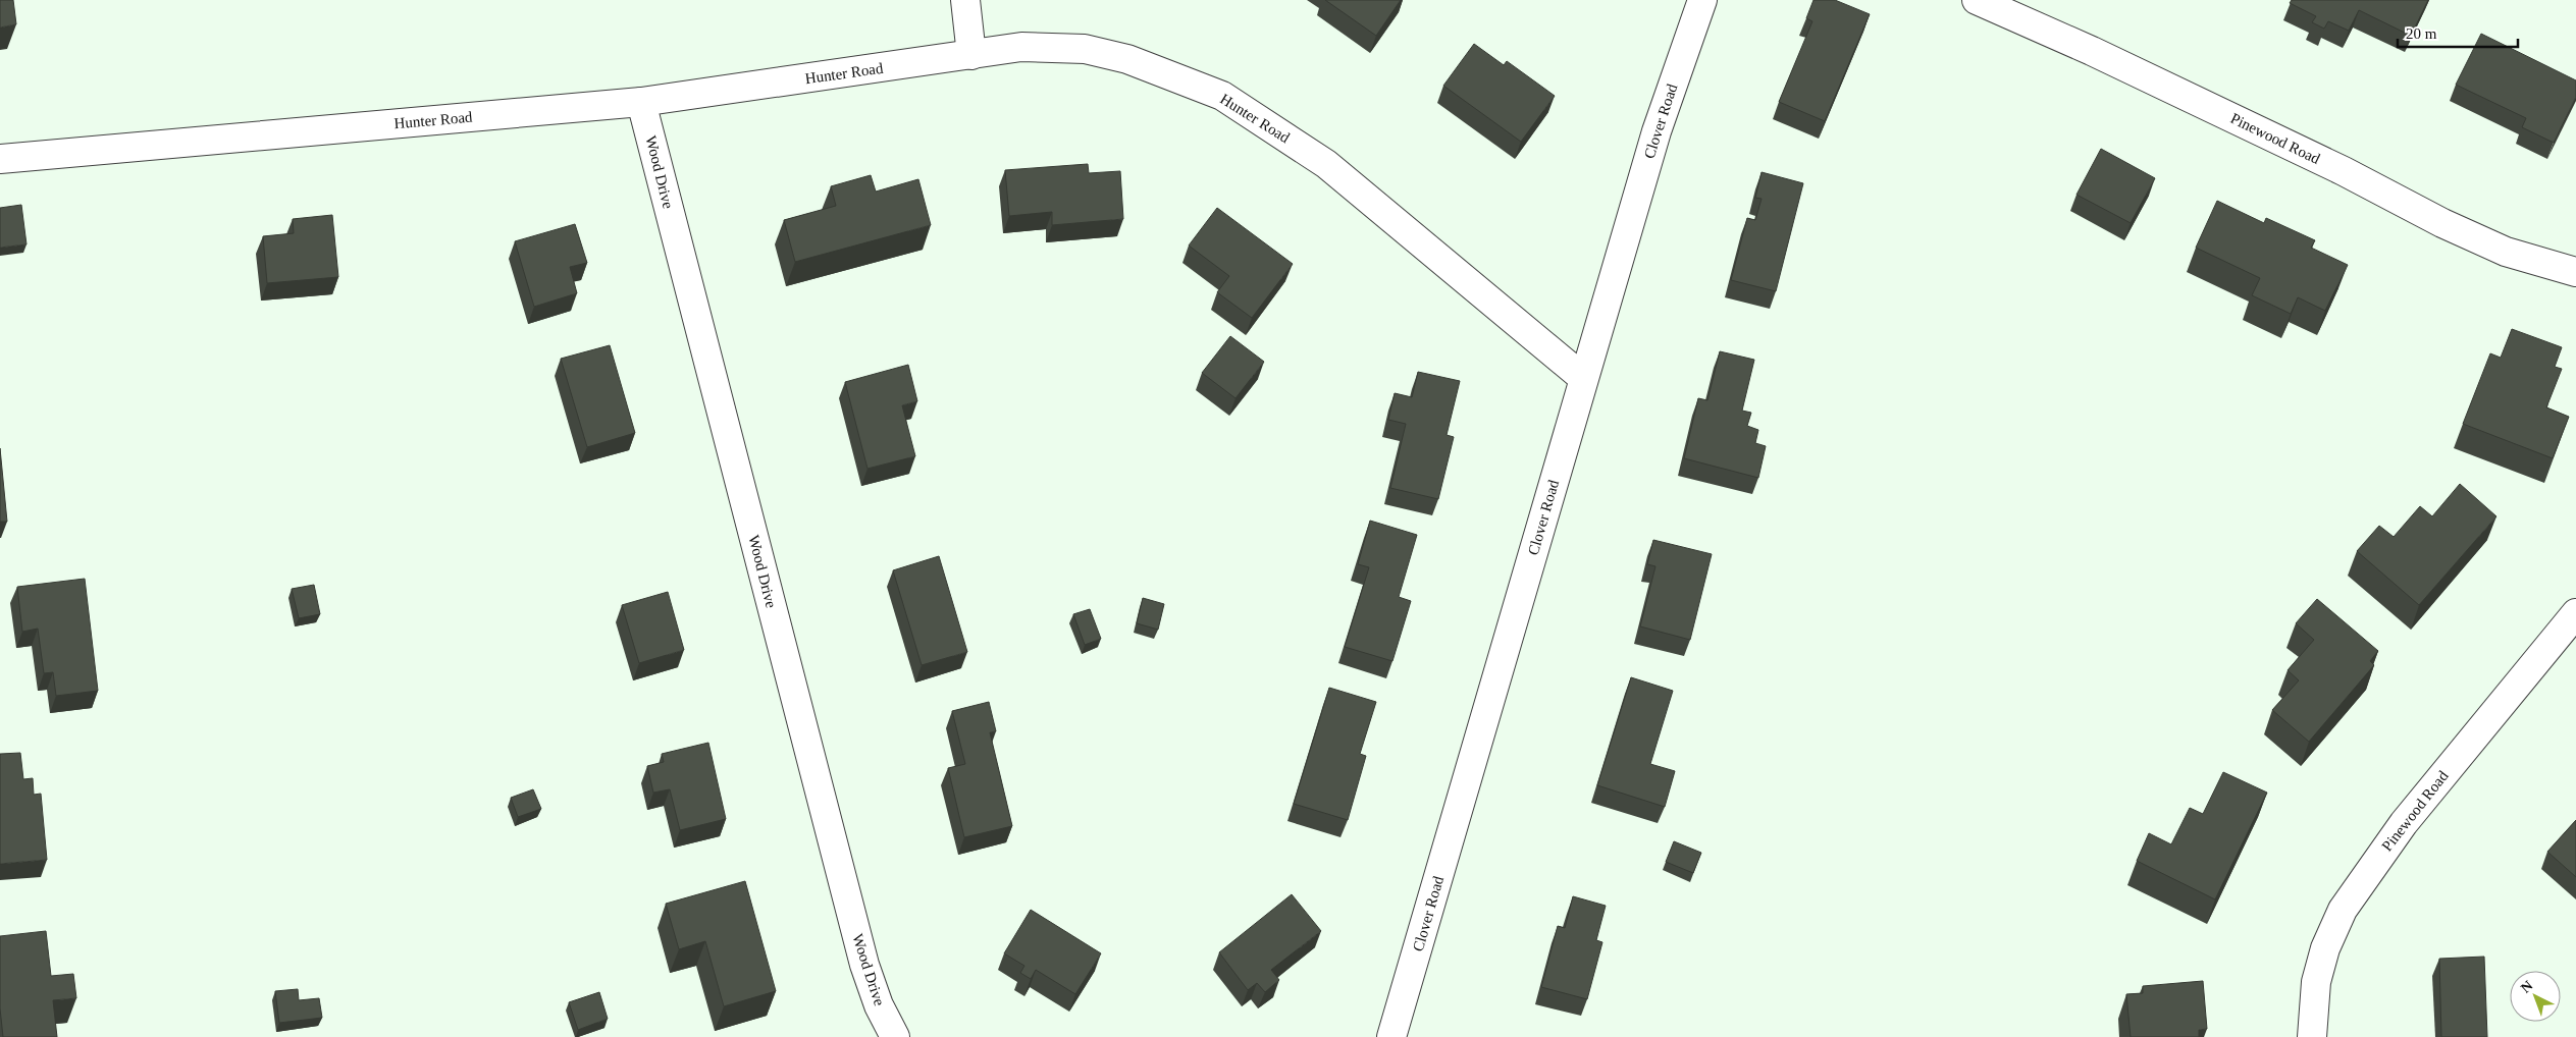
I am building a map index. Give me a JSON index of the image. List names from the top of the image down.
{
  "streets": {
    "street": [
      "Hunter Road",
      "Clover Road",
      "Pinewood Road",
      "Wood Drive"
    ]
  },
  "crossings": [
    ["Hunter Road", "Clover Road"],
    ["Hunter Road", "Wood Drive"]
  ],
  "scale_bar": "20 m",
  "north": "top left"
}
